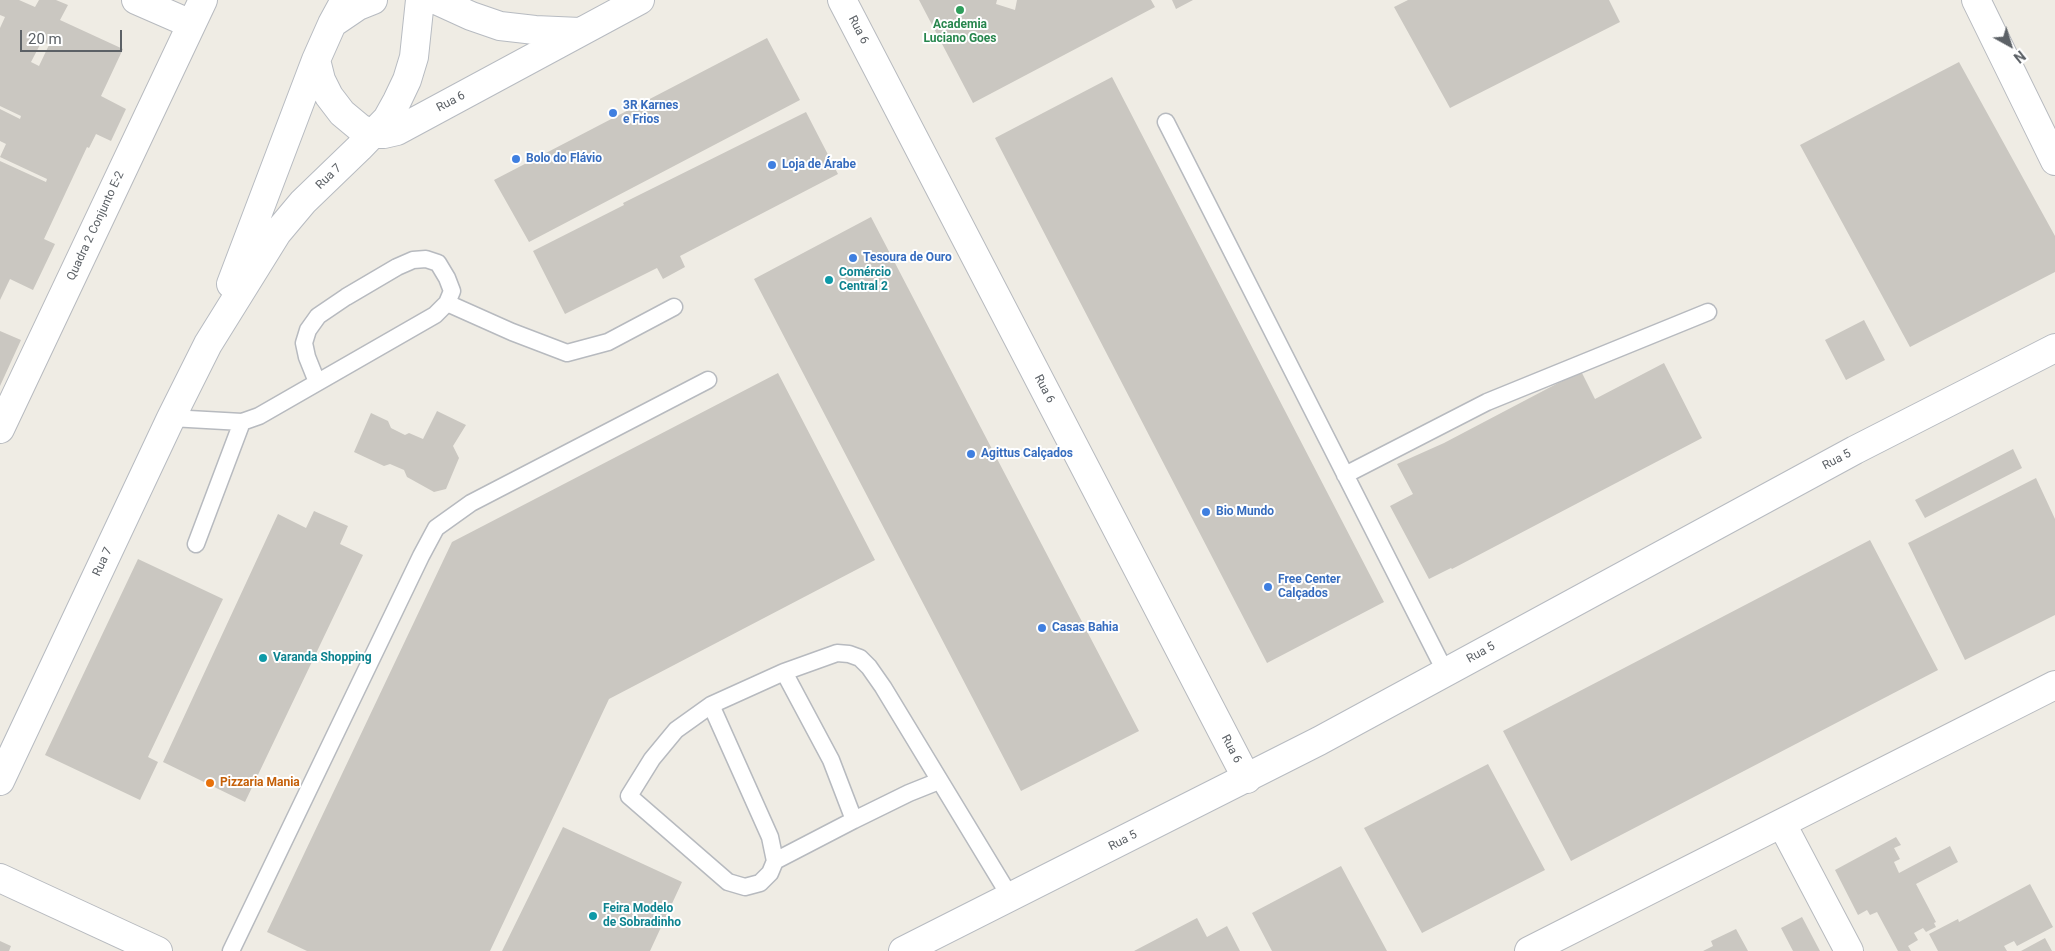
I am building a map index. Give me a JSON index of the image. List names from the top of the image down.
{
  "streets": {
    "street": [
      "Rua 6",
      "Rua 7",
      "Quadra 2 Conjunto E-2",
      "Rua 5"
    ]
  },
  "crossings": [
    ["Rua 6", "Rua 7"],
    ["Rua 6", "Rua 5"]
  ],
  "places": [
    "Academia Luciano Goes",
    "3R Karnes e Frios",
    "Bolo do Flávio",
    "Loja de Árabe",
    "Tesoura de Ouro",
    "Comércio Central 2",
    "Agittus Calçados",
    "Bio Mundo",
    "Free Center Calçados",
    "Casas Bahia",
    "Varanda Shopping",
    "Pizzaria Mania",
    "Feira Modelo de Sobradinho"
  ],
  "scale_bar": "20 m",
  "north": "bottom right"
}
